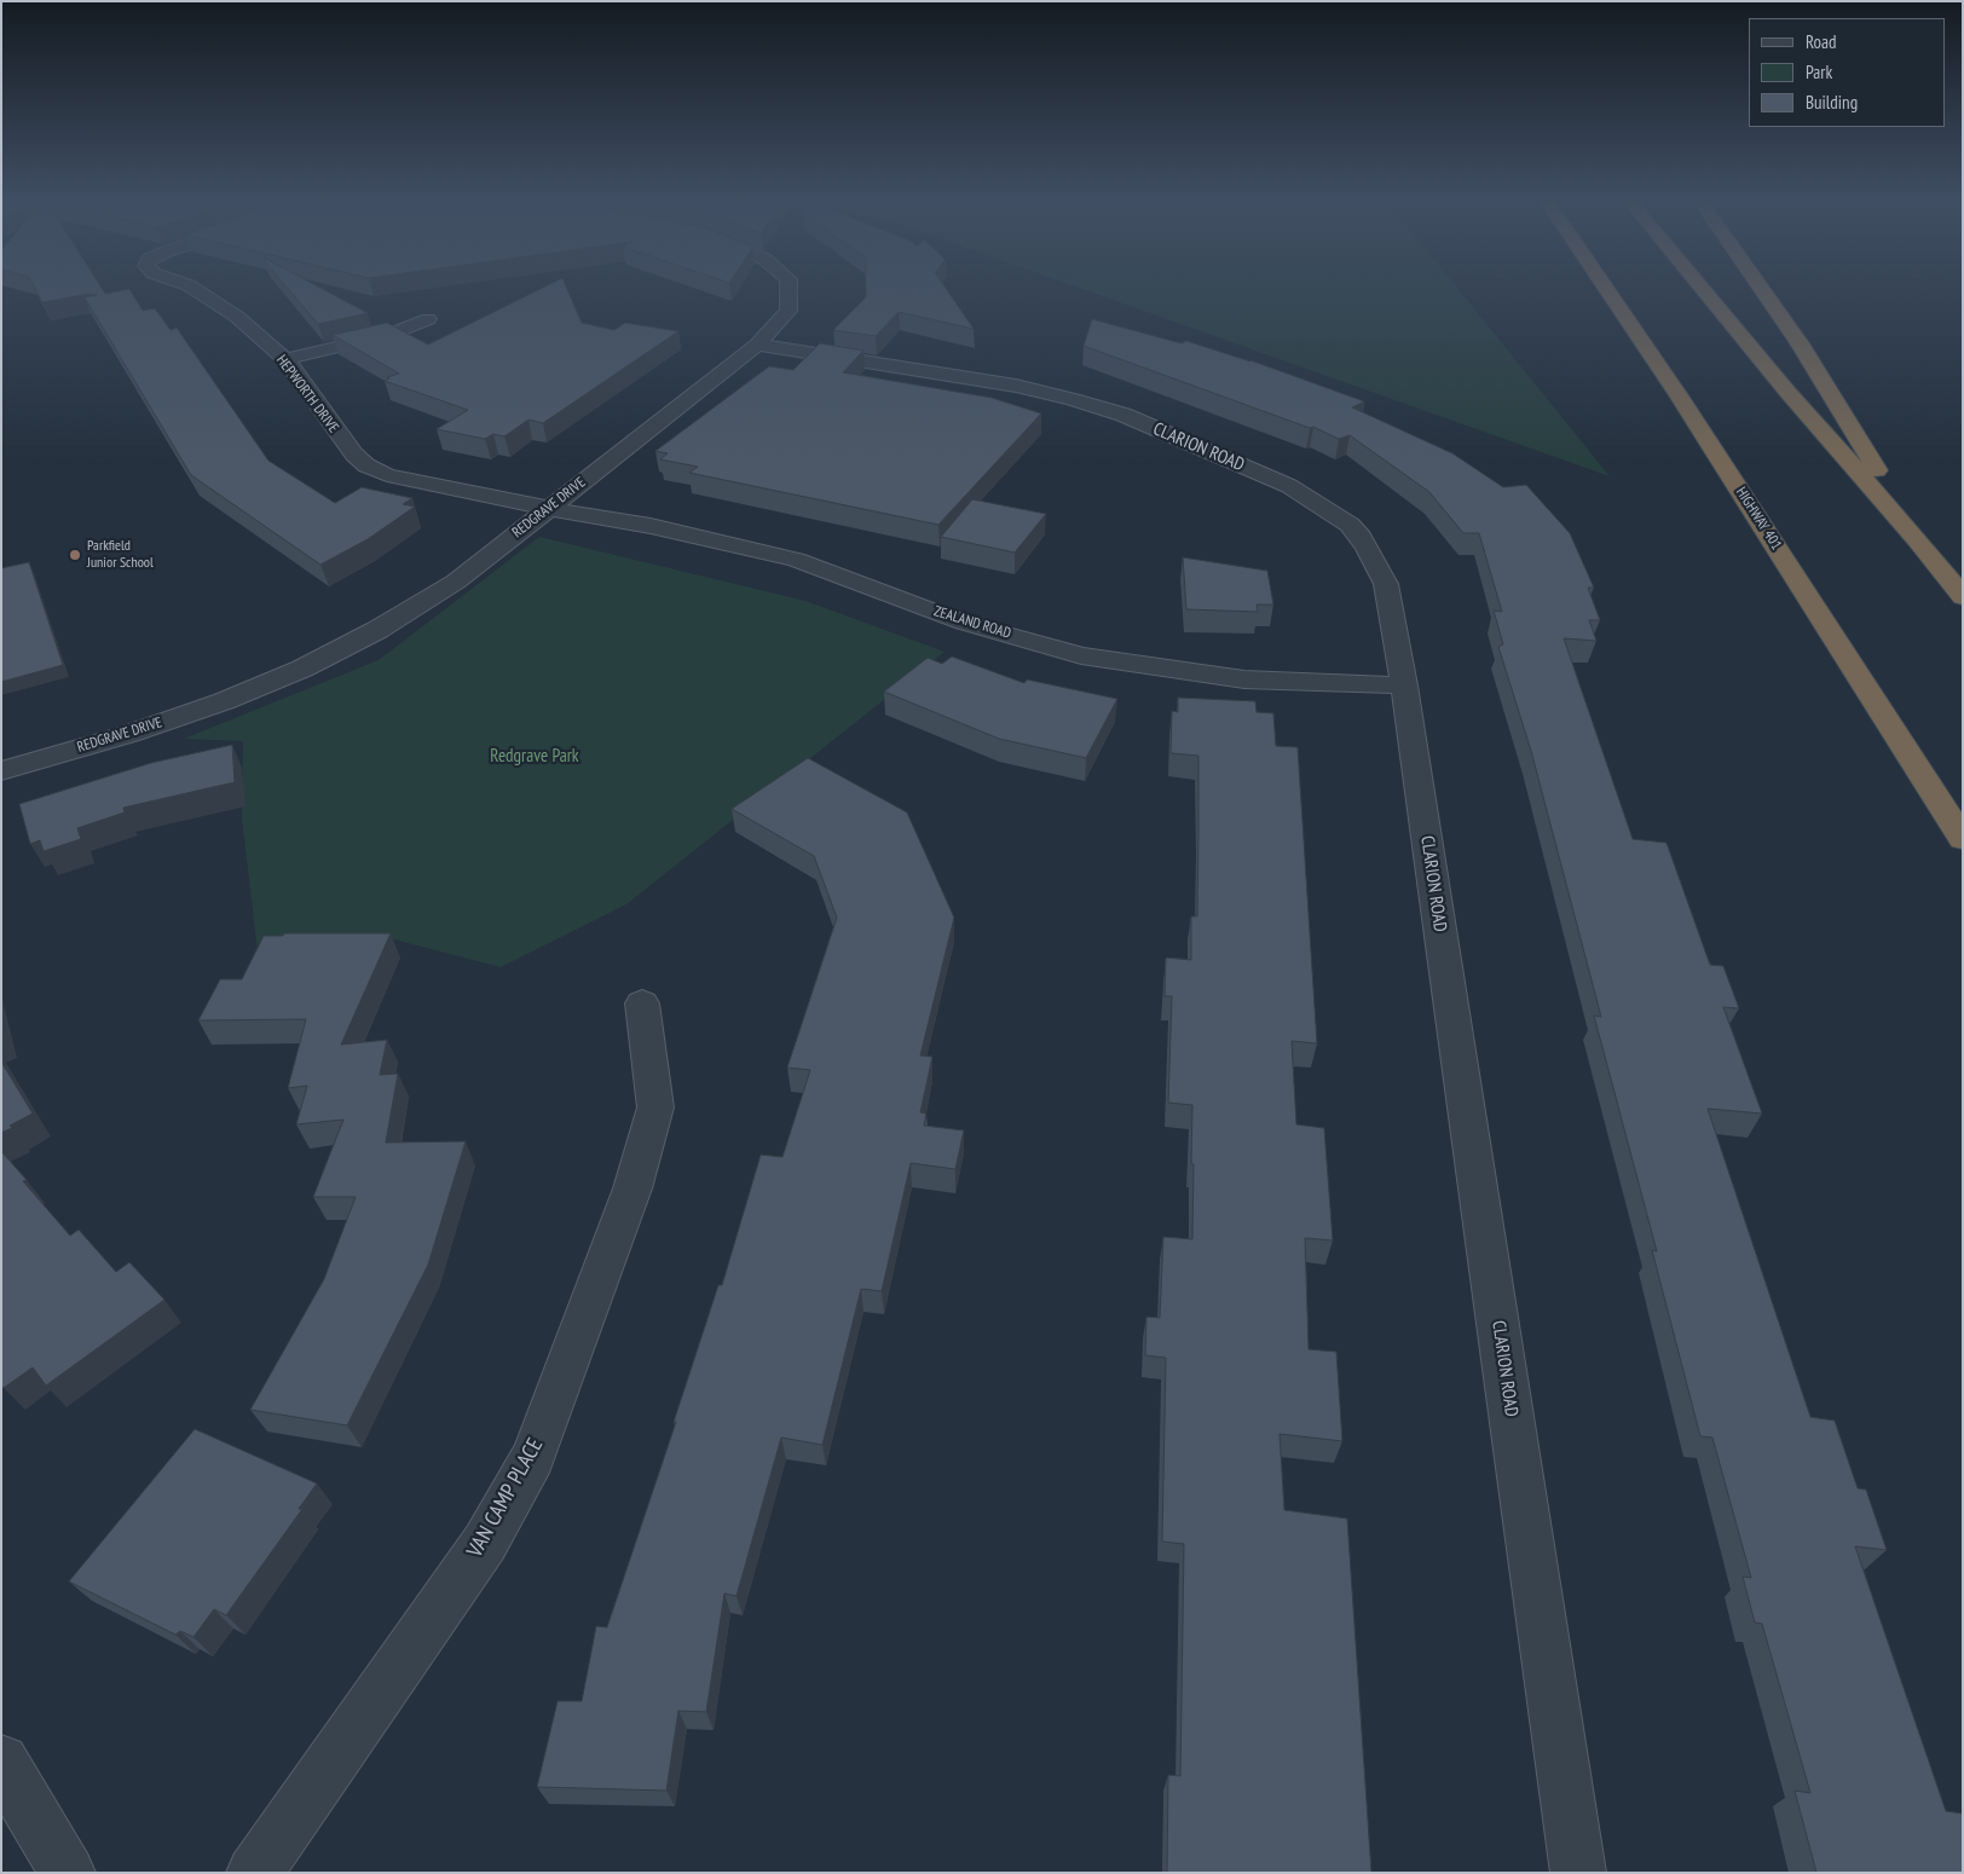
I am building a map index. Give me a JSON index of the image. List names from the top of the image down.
{
  "streets": {
    "highway": ["HIGHWAY 401"],
    "street": [
      "HEPWORTH DRIVE",
      "CLARION ROAD",
      "REDGRAVE DRIVE",
      "ZEALAND ROAD",
      "VAN CAMP PLACE"
    ]
  },
  "crossings": [
    ["HEPWORTH DRIVE", "REDGRAVE DRIVE"],
    ["HEPWORTH DRIVE", "ZEALAND ROAD"],
    ["CLARION ROAD", "REDGRAVE DRIVE"],
    ["CLARION ROAD", "ZEALAND ROAD"],
    ["REDGRAVE DRIVE", "ZEALAND ROAD"]
  ],
  "parks": ["Redgrave Park"],
  "places": ["Parkfield Junior School"],
  "legend": ["Road", "Park", "Building"]
}
